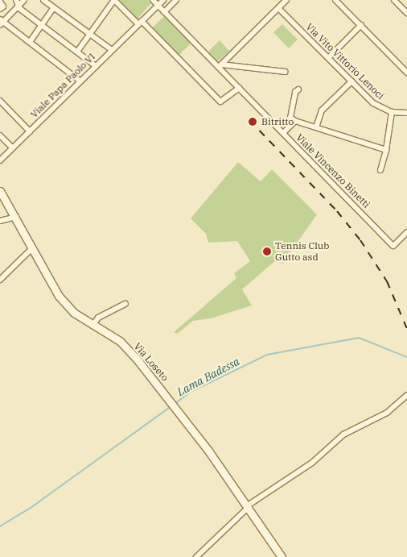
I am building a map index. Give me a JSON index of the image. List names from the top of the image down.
{
  "streets": {
    "main road": ["Via Loseto"],
    "street": ["Via Vito Vittorio Lenoci", "Viale Papa Paolo VI", "Viale Vincenzo Binetti"]
  },
  "crossings": [
    ["Viale Papa Paolo VI", "Viale Vincenzo Binetti"]
  ],
  "water": ["Lama Badessa"],
  "places": ["Bitritto", "Tennis Club Gutto asd"]
}
